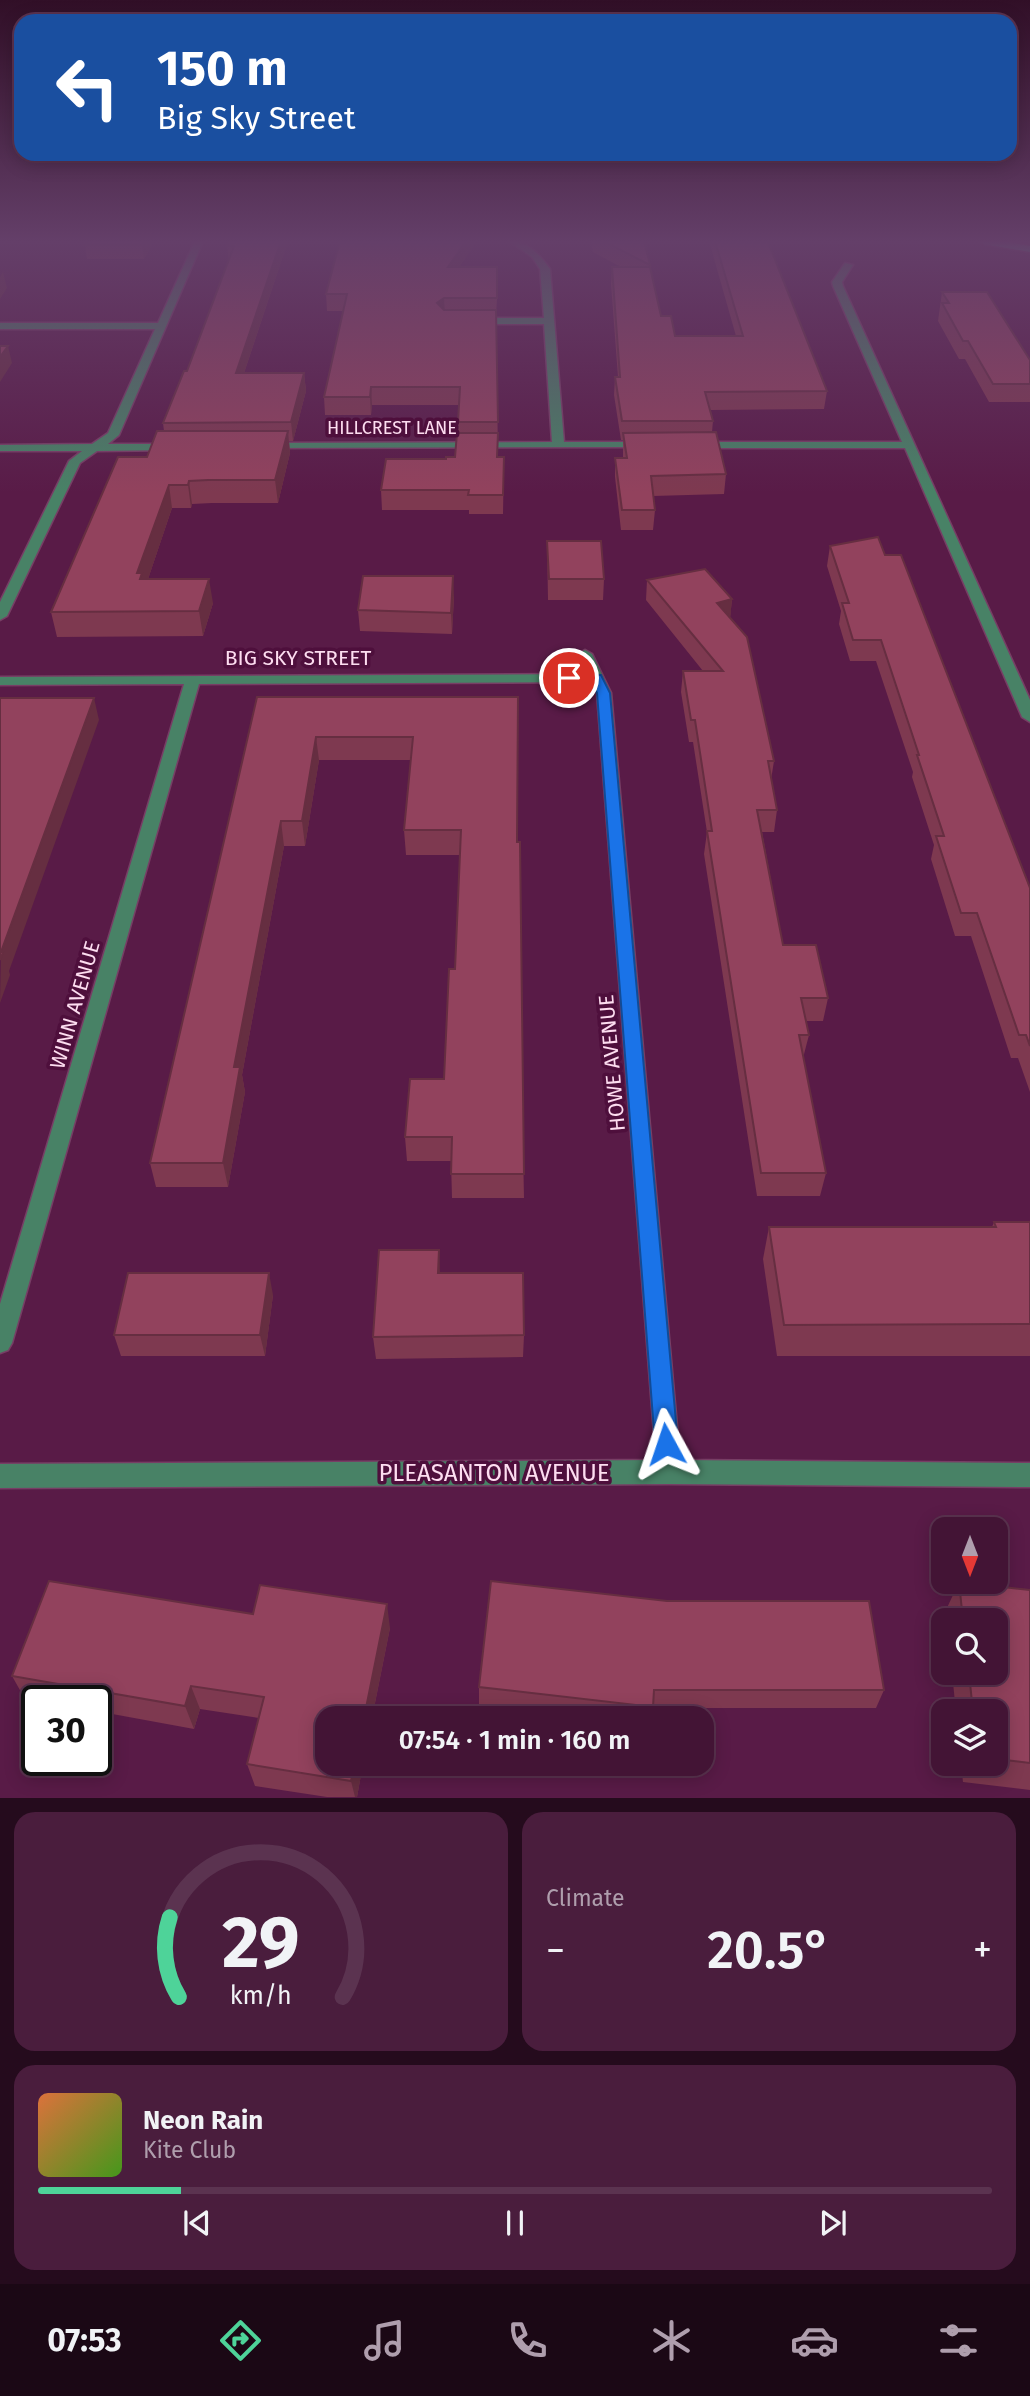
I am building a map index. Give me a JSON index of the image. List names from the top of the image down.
{
  "streets": {
    "street": [
      "HILLCREST LANE",
      "BIG SKY STREET",
      "WINN AVENUE",
      "HOWE AVENUE",
      "PLEASANTON AVENUE"
    ]
  },
  "crossings": [
    ["BIG SKY STREET", "WINN AVENUE"],
    ["BIG SKY STREET", "HOWE AVENUE"],
    ["HOWE AVENUE", "PLEASANTON AVENUE"]
  ],
  "north": "bottom",
  "page": {
    "turn": ["150 m", "Big Sky Street"],
    "limit": "30",
    "trip": "07:54 · 1 min · 160 m",
    "tile": "Climate",
    "heat": ["−", "20.5°", "+"],
    "song": ["Neon Rain", "Kite Club"],
    "tabs": "07:53",
    "gauge": ["29", "km/h"]
  }
}
